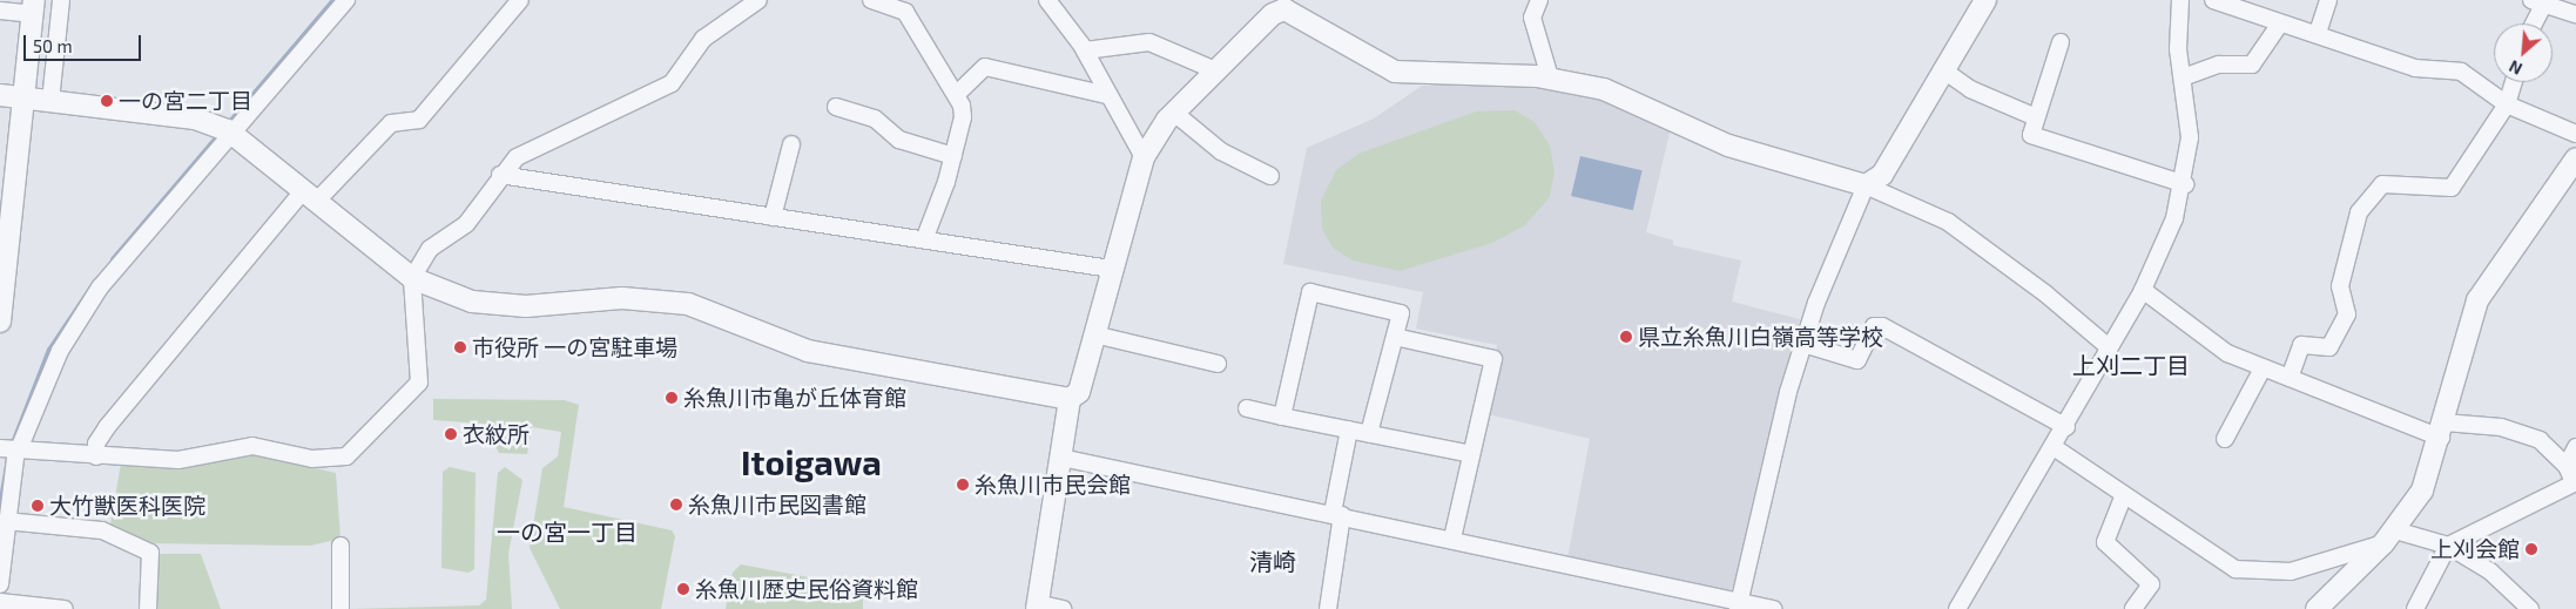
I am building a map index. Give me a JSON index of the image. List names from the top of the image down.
{
  "districts": [
    "上刈二丁目",
    "Itoigawa",
    "一の宮一丁目",
    "清崎"
  ],
  "places": [
    "一の宮二丁目",
    "県立糸魚川白嶺高等学校",
    "市役所 一の宮駐車場",
    "糸魚川市亀が丘体育館",
    "衣紋所",
    "糸魚川市民会館",
    "糸魚川市民図書館",
    "大竹獣医科医院",
    "上刈会館",
    "糸魚川歴史民俗資料館"
  ],
  "scale_bar": "50 m",
  "north": "bottom left"
}
